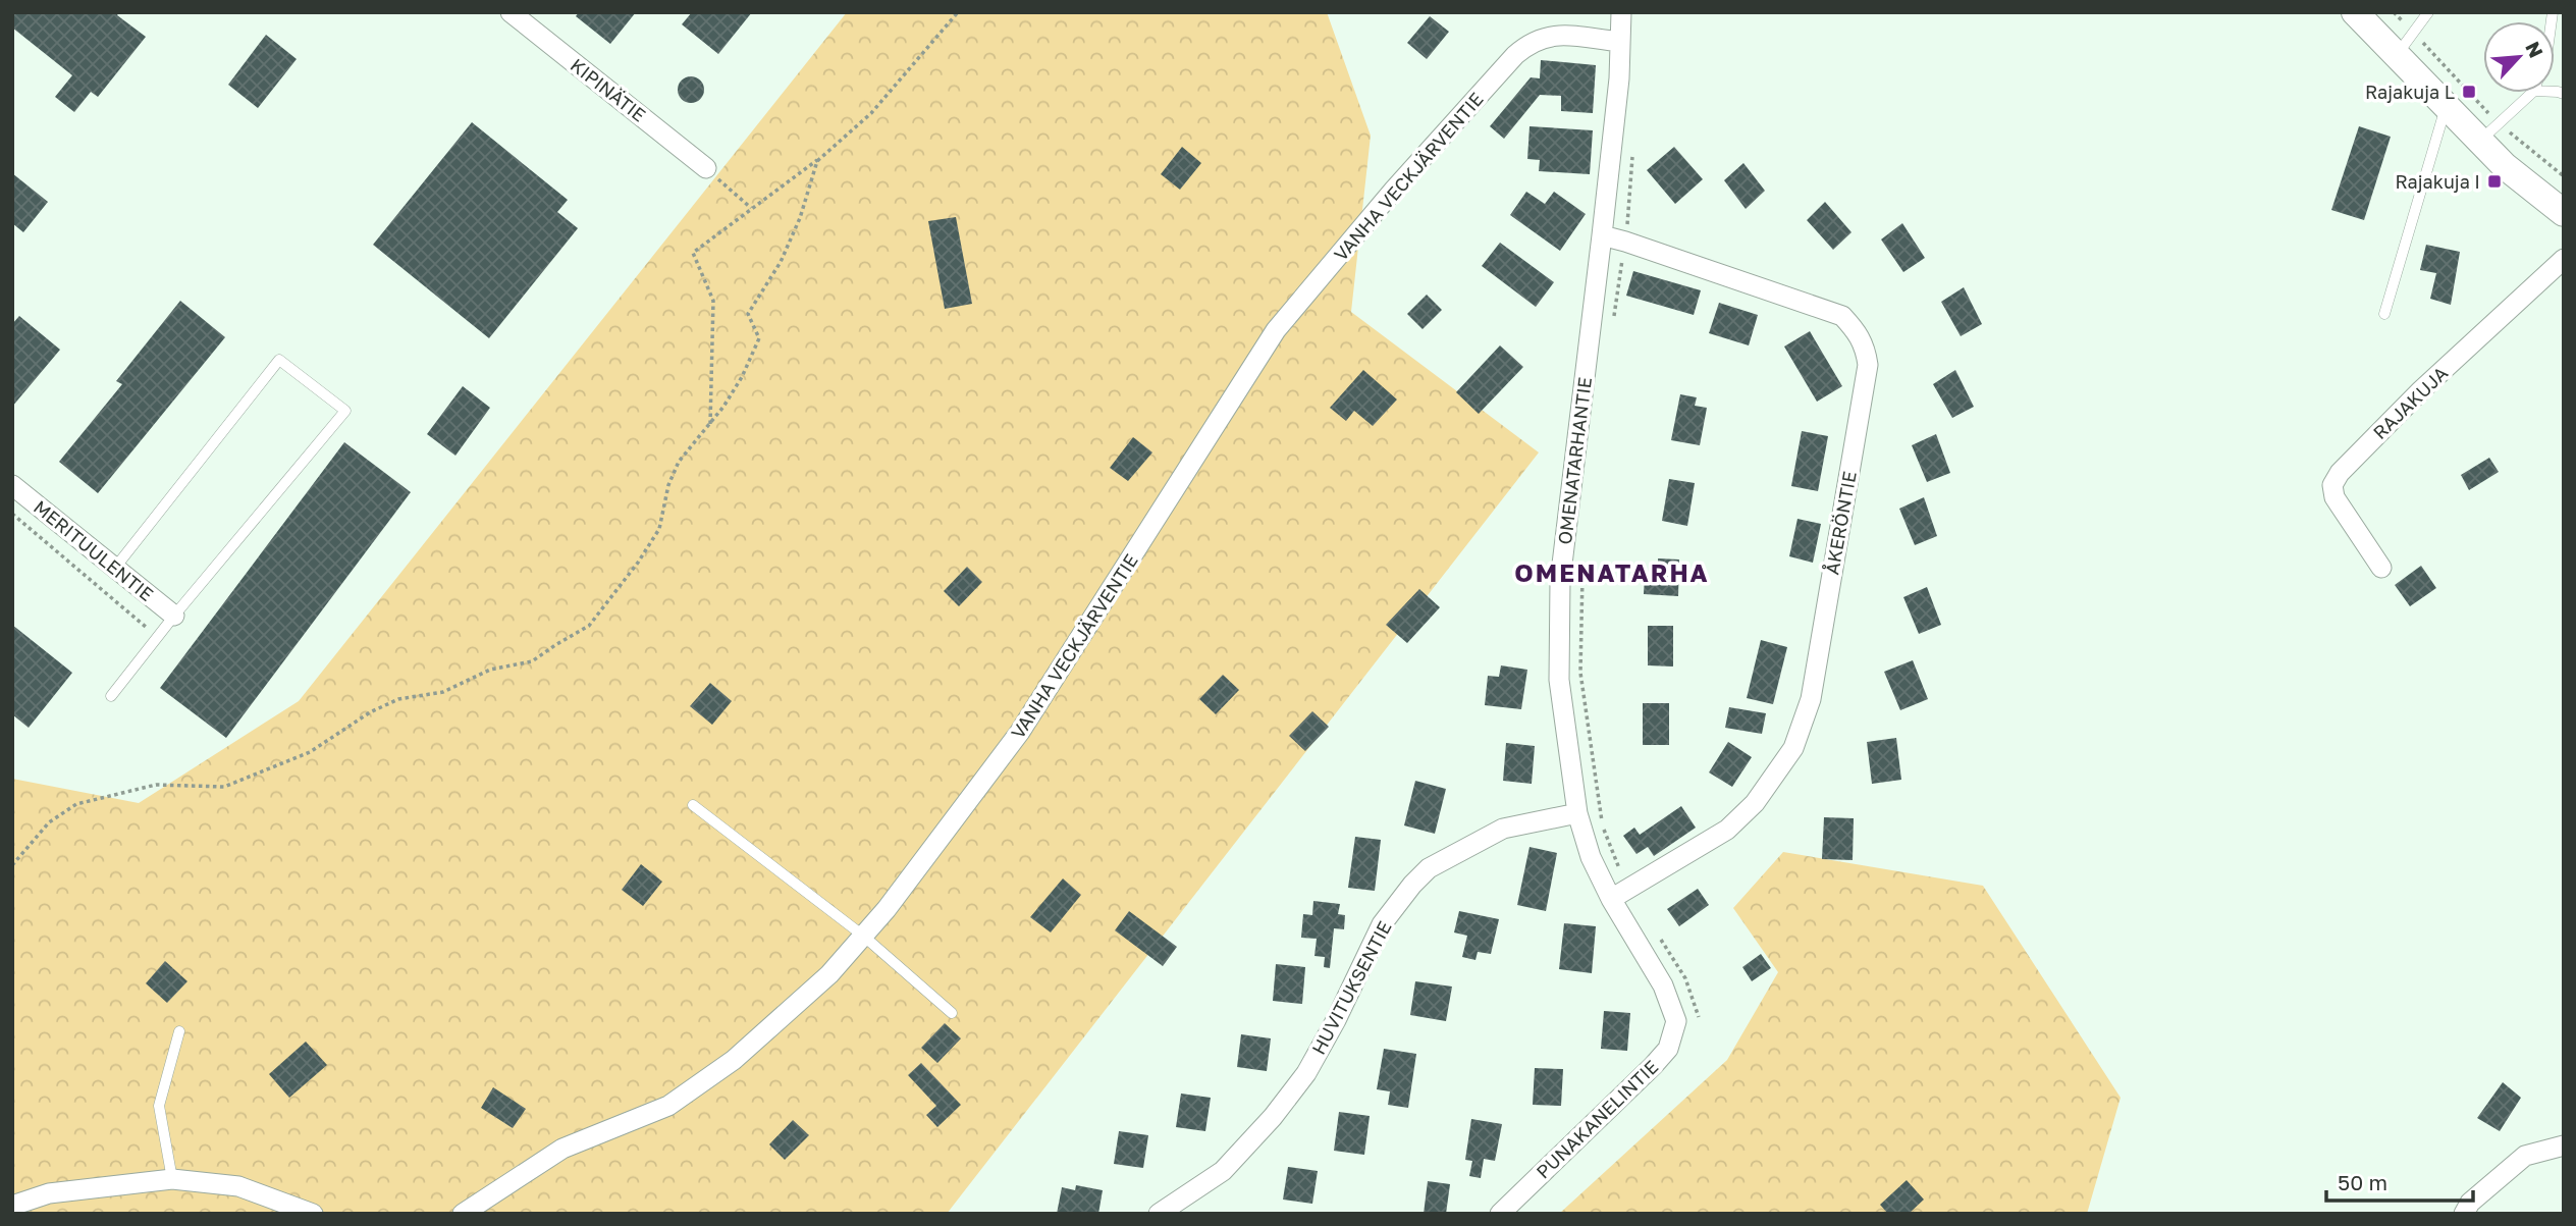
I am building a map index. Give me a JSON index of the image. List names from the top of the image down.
{
  "streets": {
    "street": [
      "KIPINÄTIE",
      "VANHA VECKJÄRVENTIE",
      "RAJAKUJA",
      "OMENATARHANTIE",
      "ÅKERÖNTIE",
      "MERITUULENTIE",
      "HUVITUKSENTIE",
      "PUNAKANELINTIE"
    ]
  },
  "crossings": [
    ["VANHA VECKJÄRVENTIE", "OMENATARHANTIE"],
    ["OMENATARHANTIE", "ÅKERÖNTIE"],
    ["OMENATARHANTIE", "HUVITUKSENTIE"],
    ["OMENATARHANTIE", "PUNAKANELINTIE"]
  ],
  "districts": ["OMENATARHA"],
  "places": {
    "transit": ["Rajakuja L", "Rajakuja I"]
  },
  "scale_bar": "50 m",
  "north": "top right"
}
